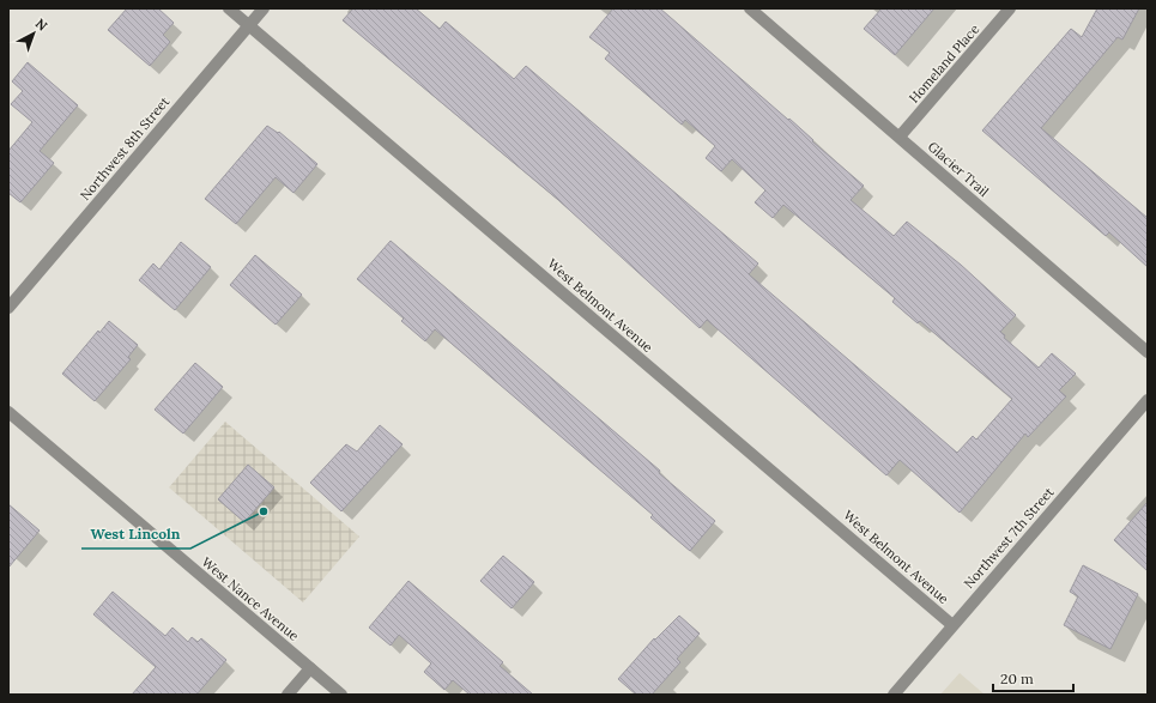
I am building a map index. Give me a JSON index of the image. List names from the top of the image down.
{
  "streets": {
    "street": [
      "Homeland Place",
      "Northwest 8th Street",
      "Glacier Trail",
      "West Belmont Avenue",
      "Northwest 7th Street",
      "West Nance Avenue"
    ]
  },
  "crossings": [
    ["Homeland Place", "Glacier Trail"],
    ["Northwest 8th Street", "West Belmont Avenue"],
    ["West Belmont Avenue", "Northwest 7th Street"]
  ],
  "places": ["West Lincoln"],
  "scale_bar": "20 m",
  "north": "top right"
}
